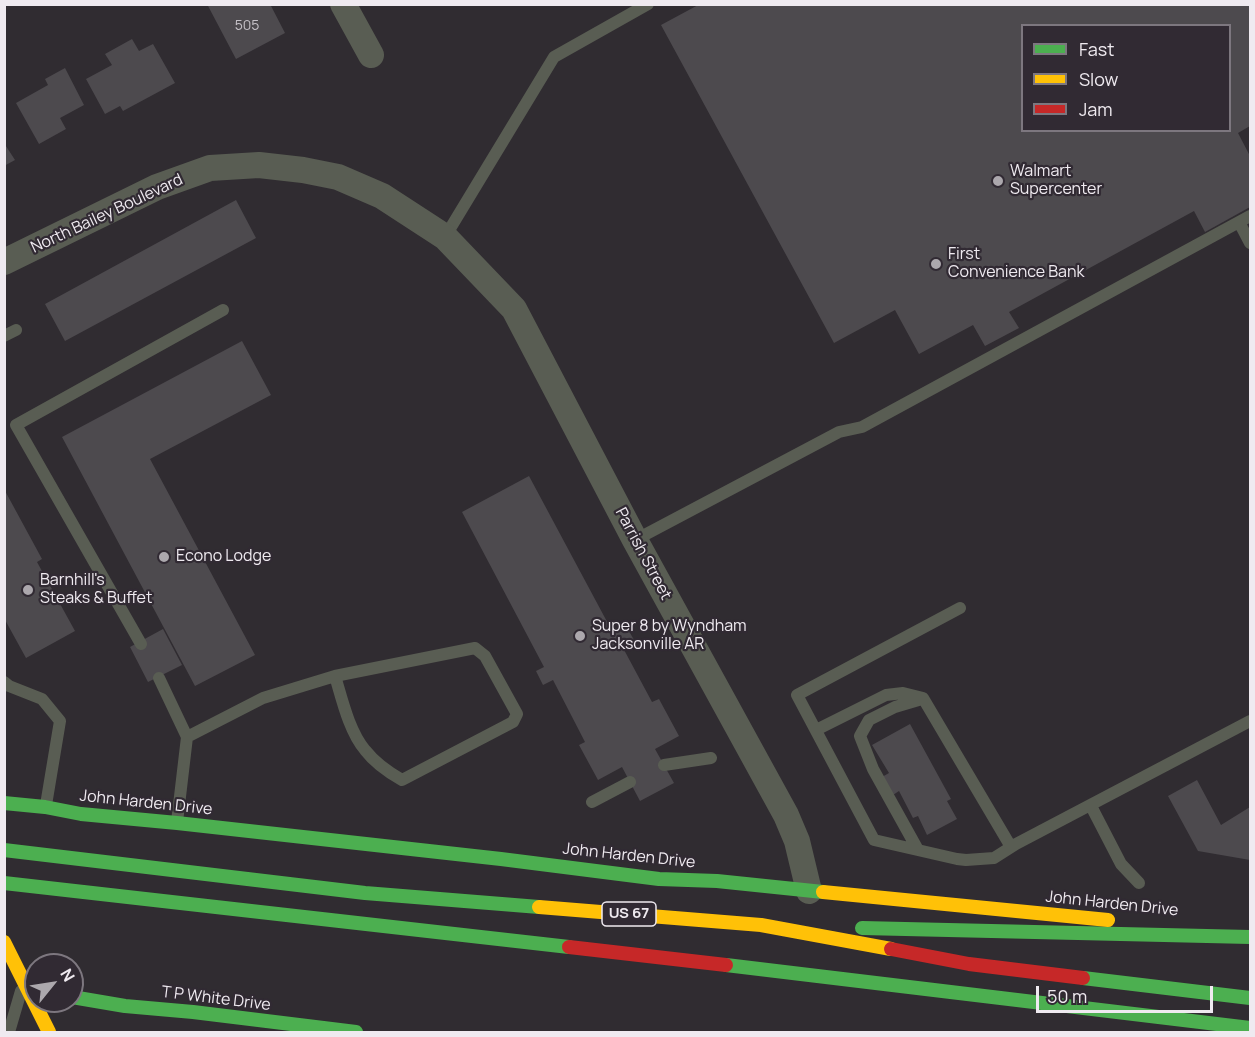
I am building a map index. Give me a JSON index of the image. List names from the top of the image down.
{
  "streets": {
    "main road": ["John Harden Drive", "US 67", "T P White Drive"],
    "street": ["North Bailey Boulevard", "Parrish Street"]
  },
  "crossings": [
    ["North Bailey Boulevard", "Parrish Street"],
    ["Parrish Street", "John Harden Drive"]
  ],
  "places": [
    "Walmart Supercenter",
    "First Convenience Bank",
    "Econo Lodge",
    "Barnhill's Steaks & Buffet",
    "Super 8 by Wyndham Jacksonville AR"
  ],
  "house_numbers": ["505"],
  "legend": ["Fast", "Slow", "Jam"],
  "scale_bar": "50 m",
  "north": "top right"
}
